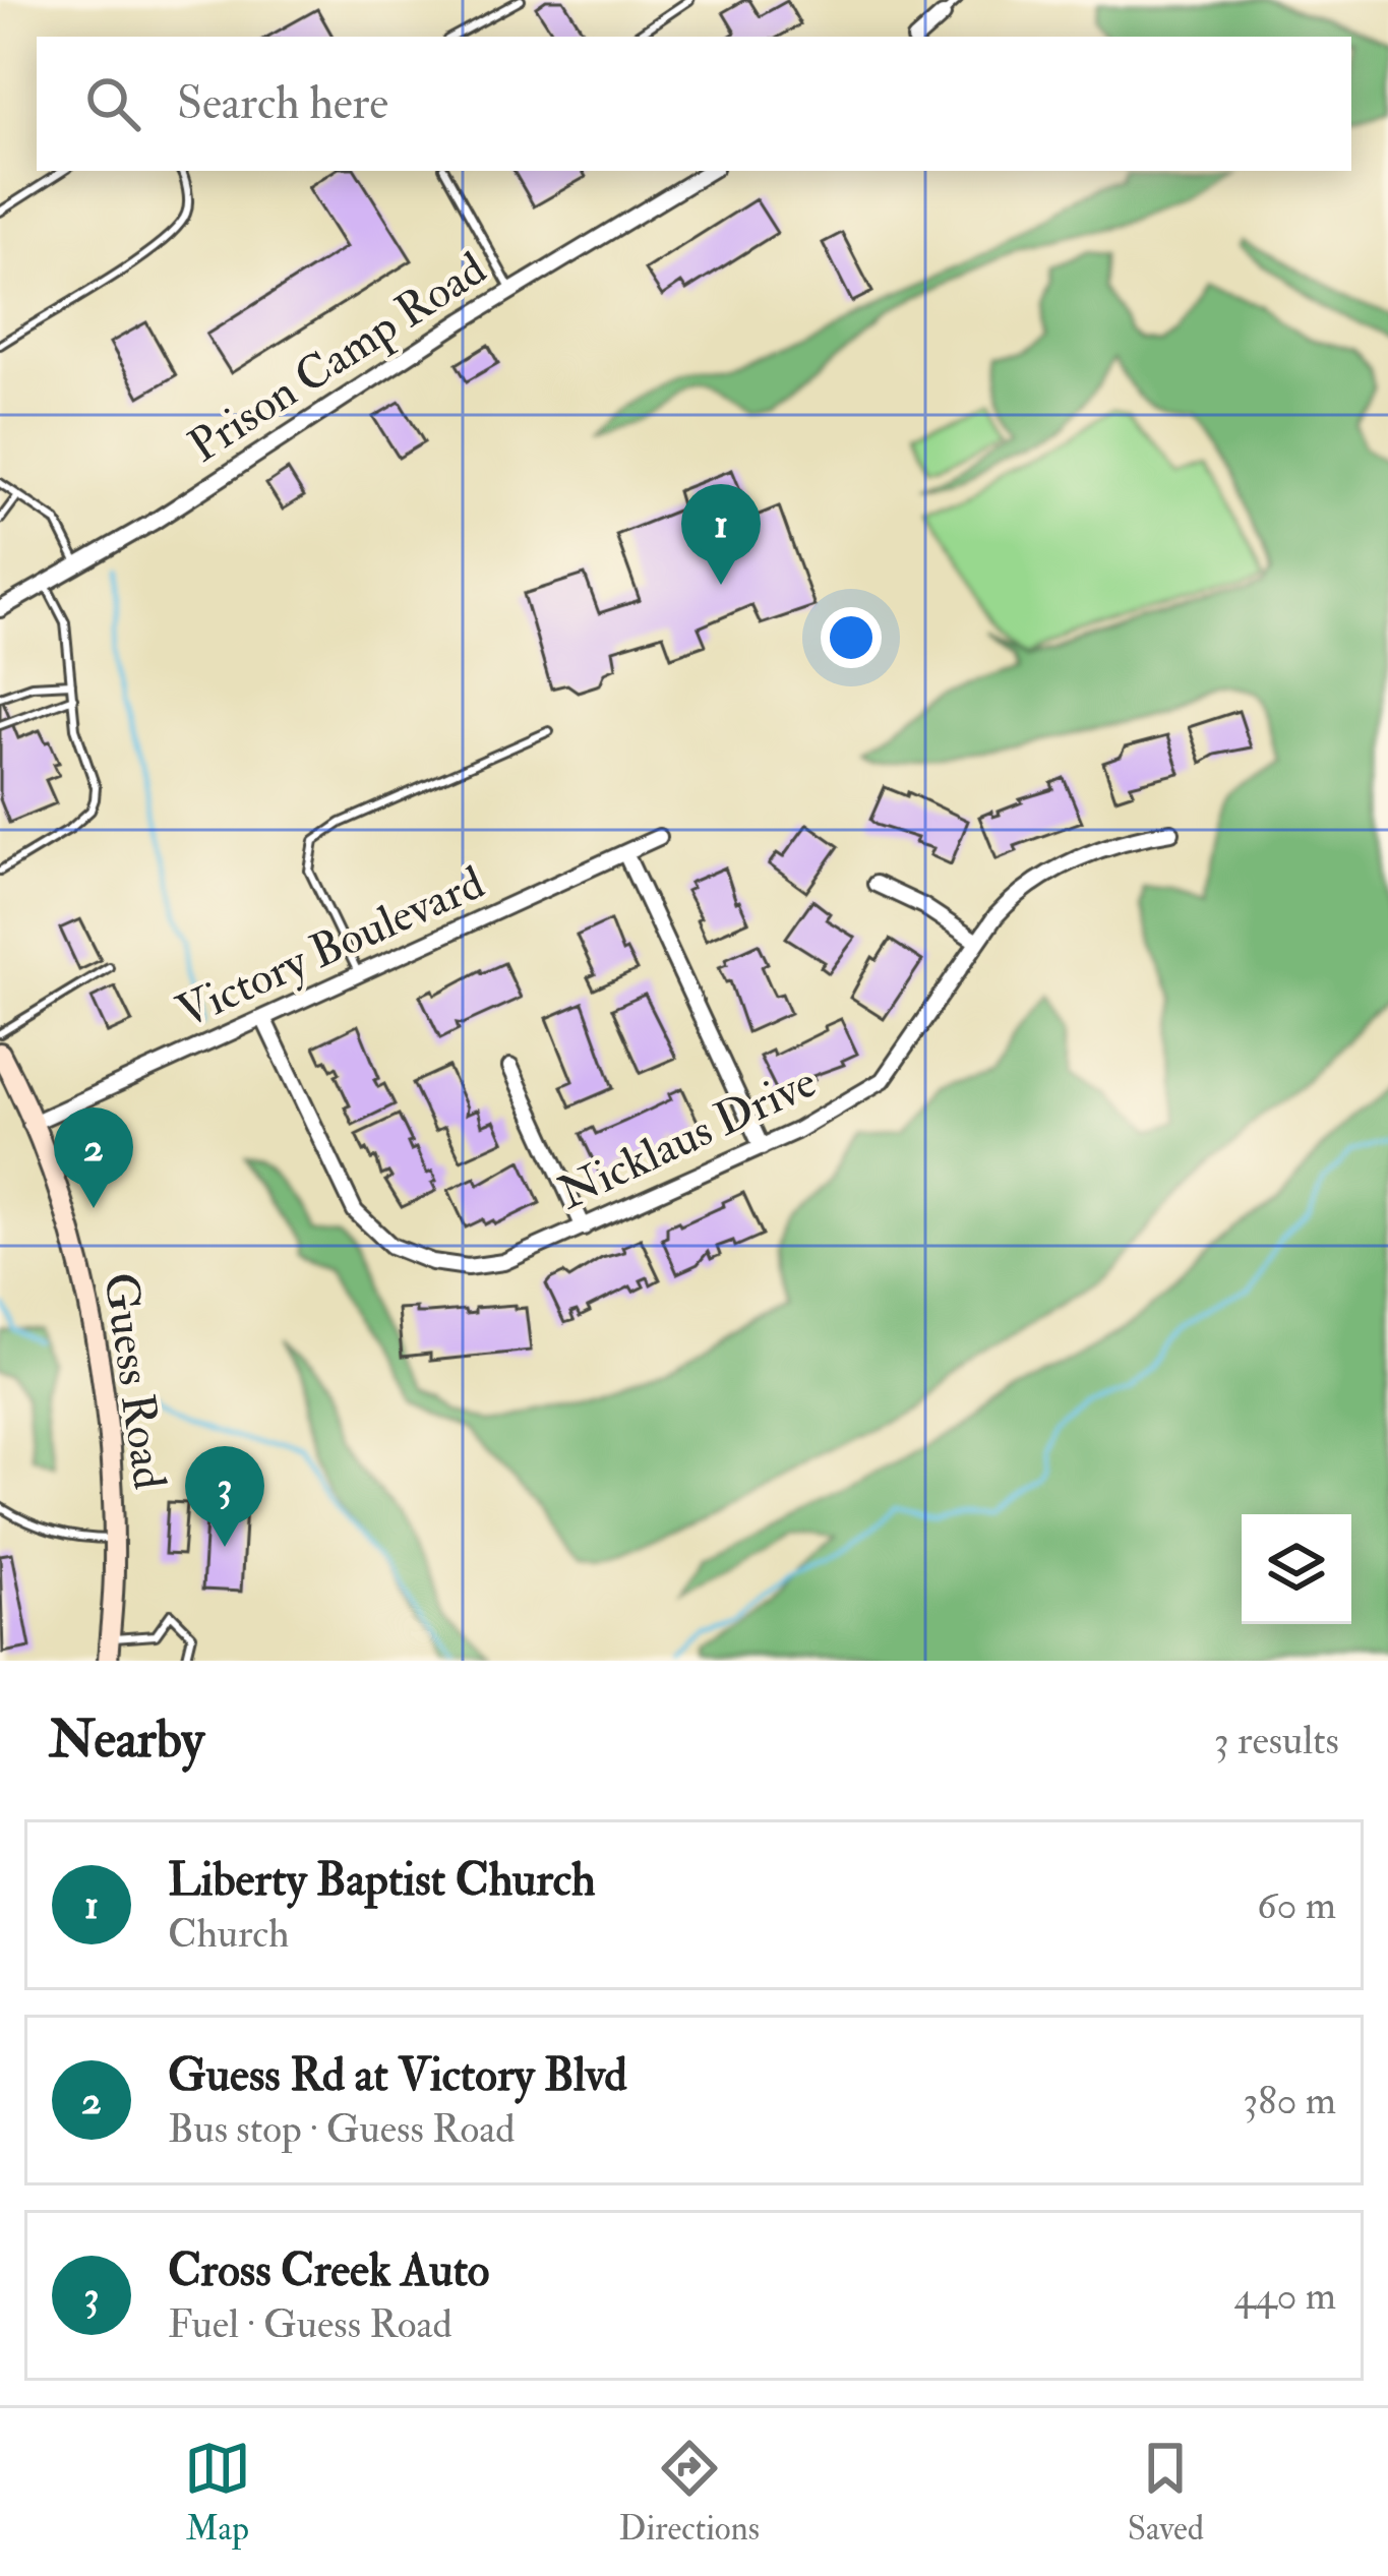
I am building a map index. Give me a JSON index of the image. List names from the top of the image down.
{
  "streets": {
    "main road": ["Guess Road"],
    "street": ["Prison Camp Road", "Victory Boulevard", "Nicklaus Drive"]
  },
  "crossings": [
    ["Victory Boulevard", "Nicklaus Drive"],
    ["Victory Boulevard", "Guess Road"]
  ],
  "page": {
    "search": "Search here",
    "pins": ["1", "2", "3"],
    "heading": ["Nearby", "3 results"],
    "list": [
      {
        "mark": "1",
        "name": "Liberty Baptist Church",
        "note": "Church",
        "value": "60 m"
      },
      {
        "mark": "2",
        "name": "Guess Rd at Victory Blvd",
        "note": "Bus stop · Guess Road",
        "value": "380 m"
      },
      {
        "mark": "3",
        "name": "Cross Creek Auto",
        "note": "Fuel · Guess Road",
        "value": "440 m"
      }
    ],
    "nav": ["Map", "Directions", "Saved"]
  }
}
